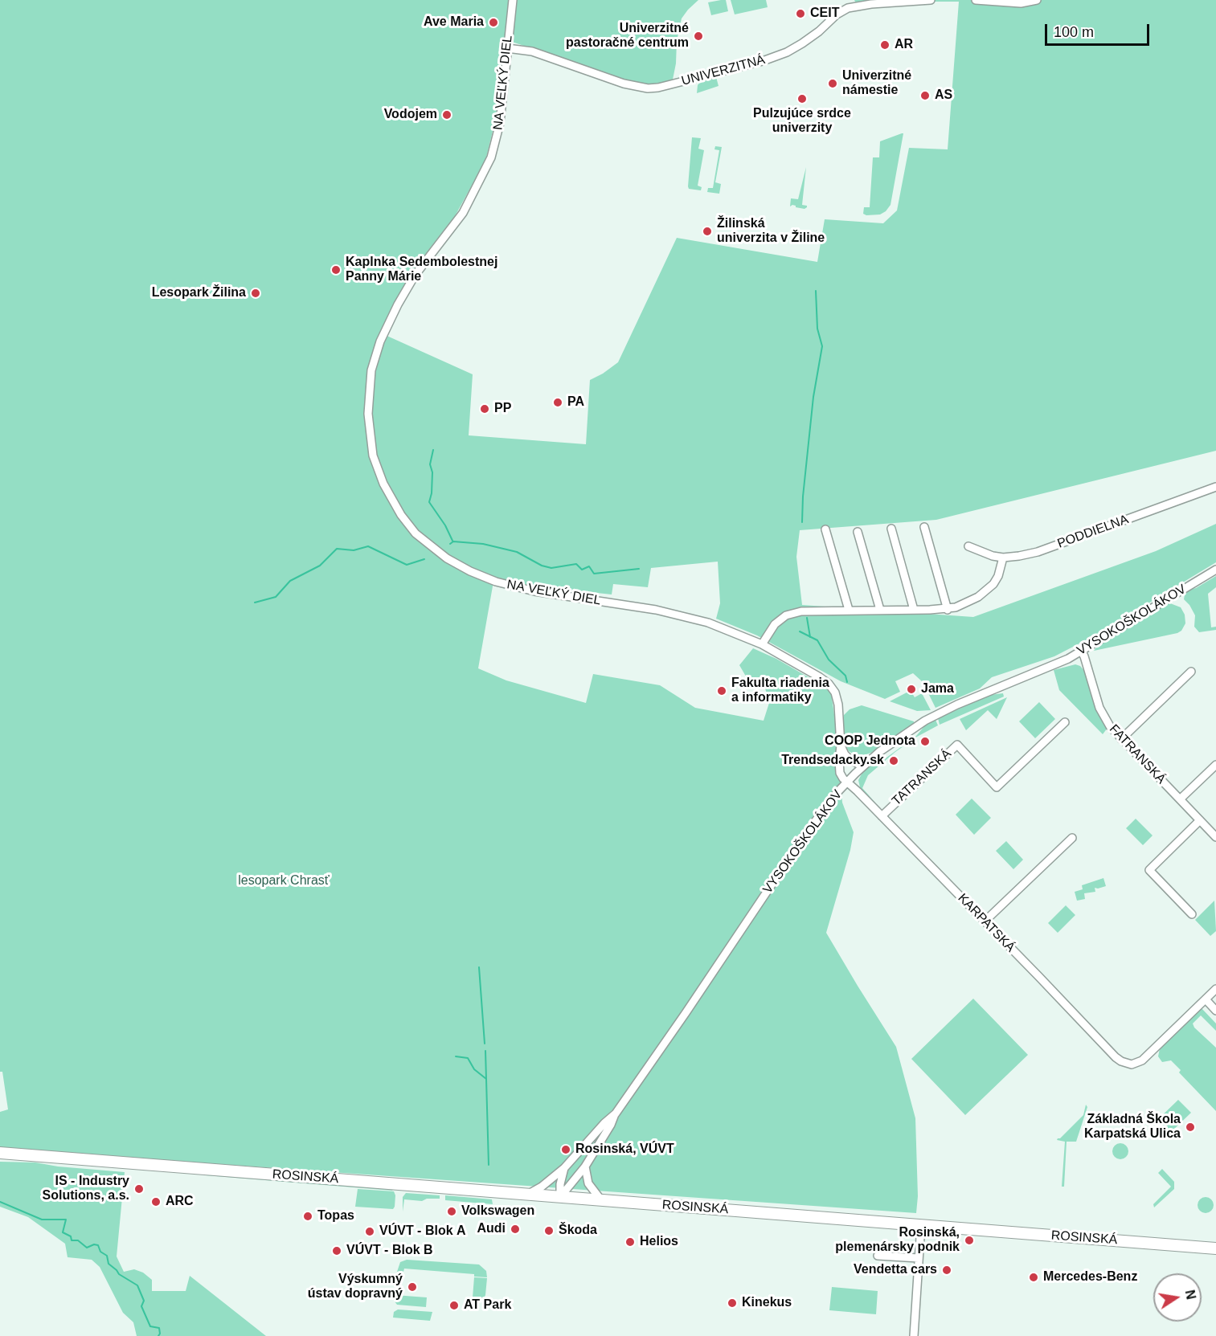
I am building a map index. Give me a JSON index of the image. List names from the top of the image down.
{
  "streets": {
    "street": [
      "UNIVERZITNÁ",
      "NA VEĽKÝ DIEL",
      "PODDIELNA",
      "VYSOKOŠKOLÁKOV",
      "FATRANSKÁ",
      "TATRANSKÁ",
      "KARPATSKÁ",
      "ROSINSKÁ"
    ]
  },
  "crossings": [
    ["UNIVERZITNÁ", "NA VEĽKÝ DIEL"],
    ["NA VEĽKÝ DIEL", "VYSOKOŠKOLÁKOV"],
    ["NA VEĽKÝ DIEL", "KARPATSKÁ"],
    ["VYSOKOŠKOLÁKOV", "FATRANSKÁ"],
    ["VYSOKOŠKOLÁKOV", "KARPATSKÁ"],
    ["VYSOKOŠKOLÁKOV", "ROSINSKÁ"],
    ["TATRANSKÁ", "KARPATSKÁ"]
  ],
  "parks": ["lesopark Chrasť"],
  "places": [
    "CEIT",
    "Ave Maria",
    "Univerzitné pastoračné centrum",
    "AR",
    "Univerzitné námestie",
    "AS",
    "Pulzujúce srdce univerzity",
    "Vodojem",
    "Žilinská univerzita v Žiline",
    "Kaplnka Sedembolestnej Panny Márie",
    "Lesopark Žilina",
    "PA",
    "PP",
    "Jama",
    "Fakulta riadenia a informatiky",
    "COOP Jednota",
    "Trendsedacky.sk",
    "Základná Škola Karpatská Ulica",
    "Rosinská, VÚVT",
    "IS - Industry Solutions, a.s.",
    "ARC",
    "Volkswagen",
    "Topas",
    "Audi",
    "Škoda",
    "VÚVT - Blok A",
    "Rosinská, plemenársky podnik",
    "Helios",
    "VÚVT - Blok B",
    "Vendetta cars",
    "Mercedes-Benz",
    "Výskumný ústav dopravný",
    "Kinekus",
    "AT Park"
  ],
  "scale_bar": "100 m",
  "north": "right"
}
